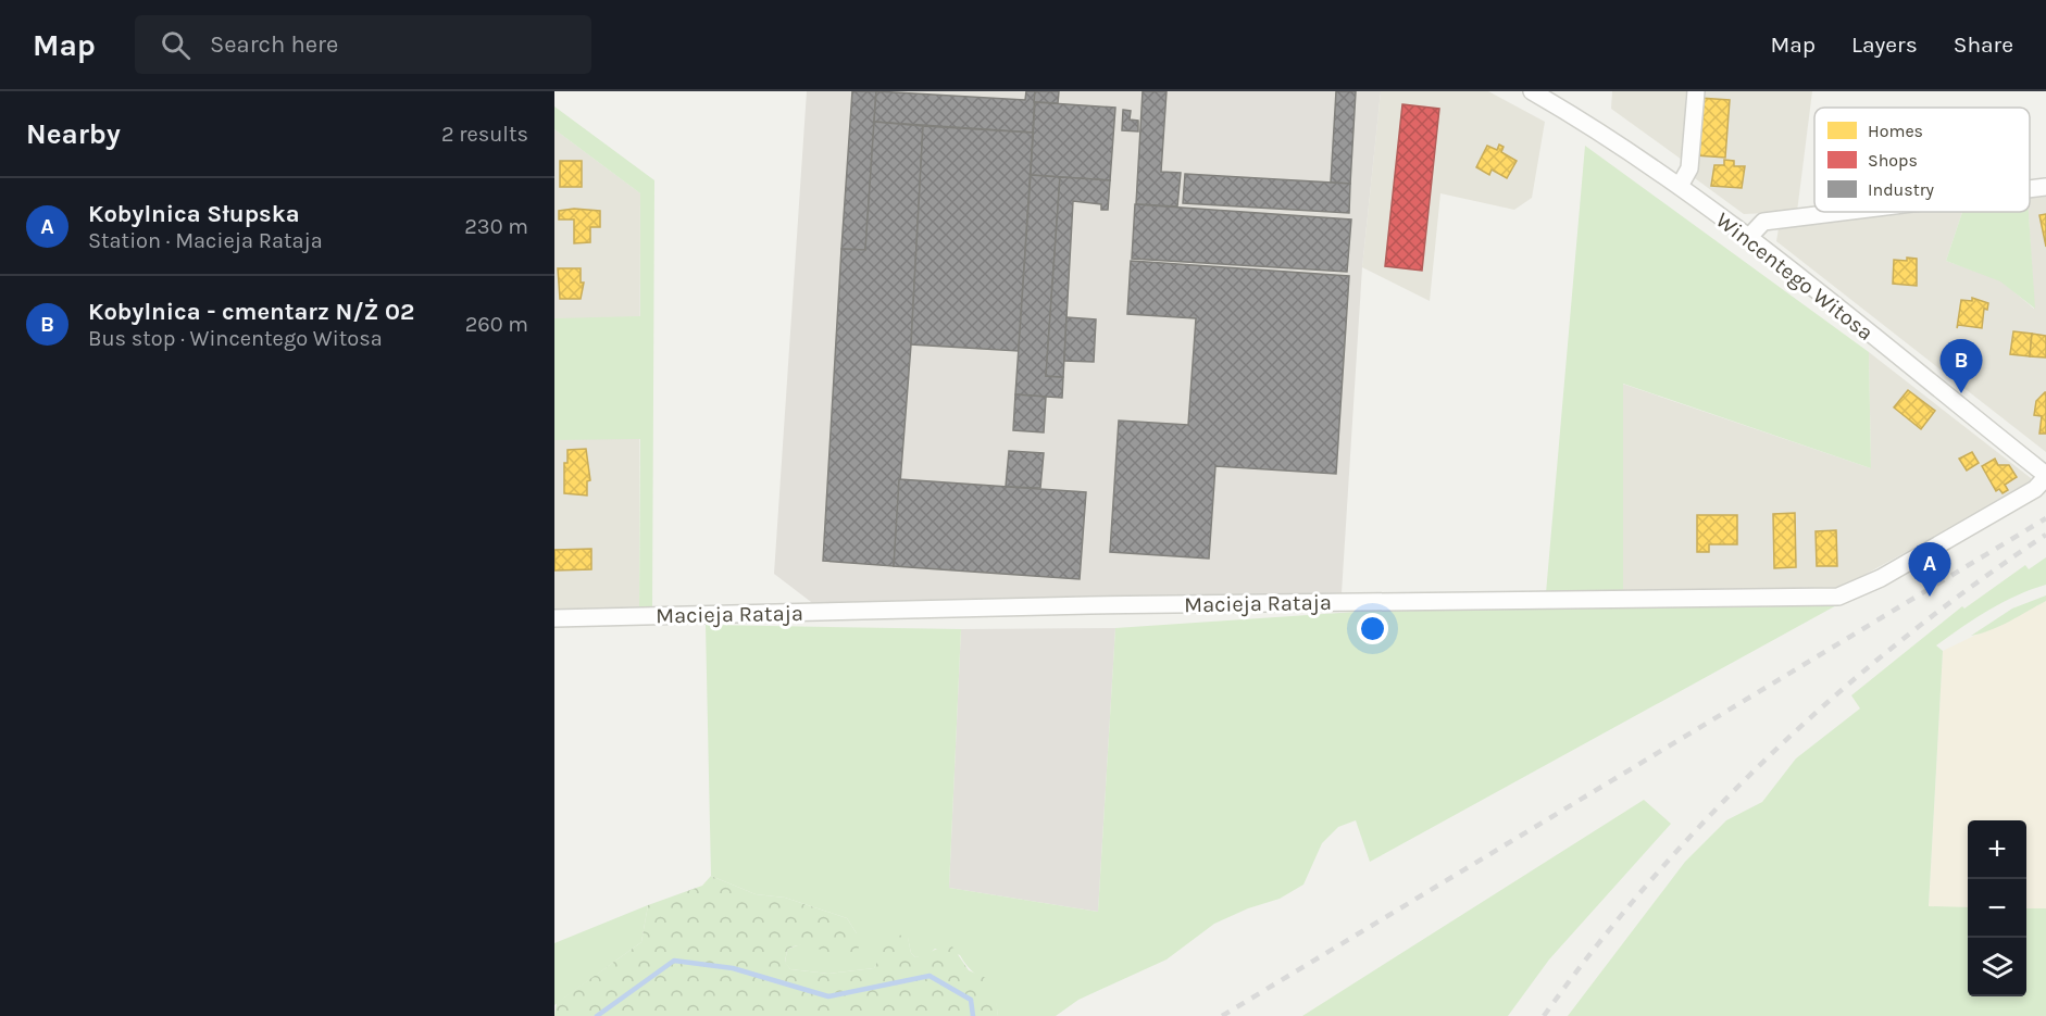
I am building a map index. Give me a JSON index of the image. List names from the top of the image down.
{
  "streets": {
    "street": ["Wincentego Witosa", "Macieja Rataja"]
  },
  "crossings": [
    ["Wincentego Witosa", "Macieja Rataja"]
  ],
  "legend": ["Homes", "Shops", "Industry"],
  "page": {
    "header": "Map",
    "search": "Search here",
    "nav": ["Map", "Layers", "Share"],
    "heading": ["Nearby", "2 results"],
    "list": [
      {
        "mark": "A",
        "name": "Kobylnica Słupska",
        "note": "Station · Macieja Rataja",
        "value": "230 m"
      },
      {
        "mark": "B",
        "name": "Kobylnica - cmentarz N/Ż 02",
        "note": "Bus stop · Wincentego Witosa",
        "value": "260 m"
      }
    ],
    "pins": ["B", "A"],
    "map_buttons": ["+", "−"]
  }
}
